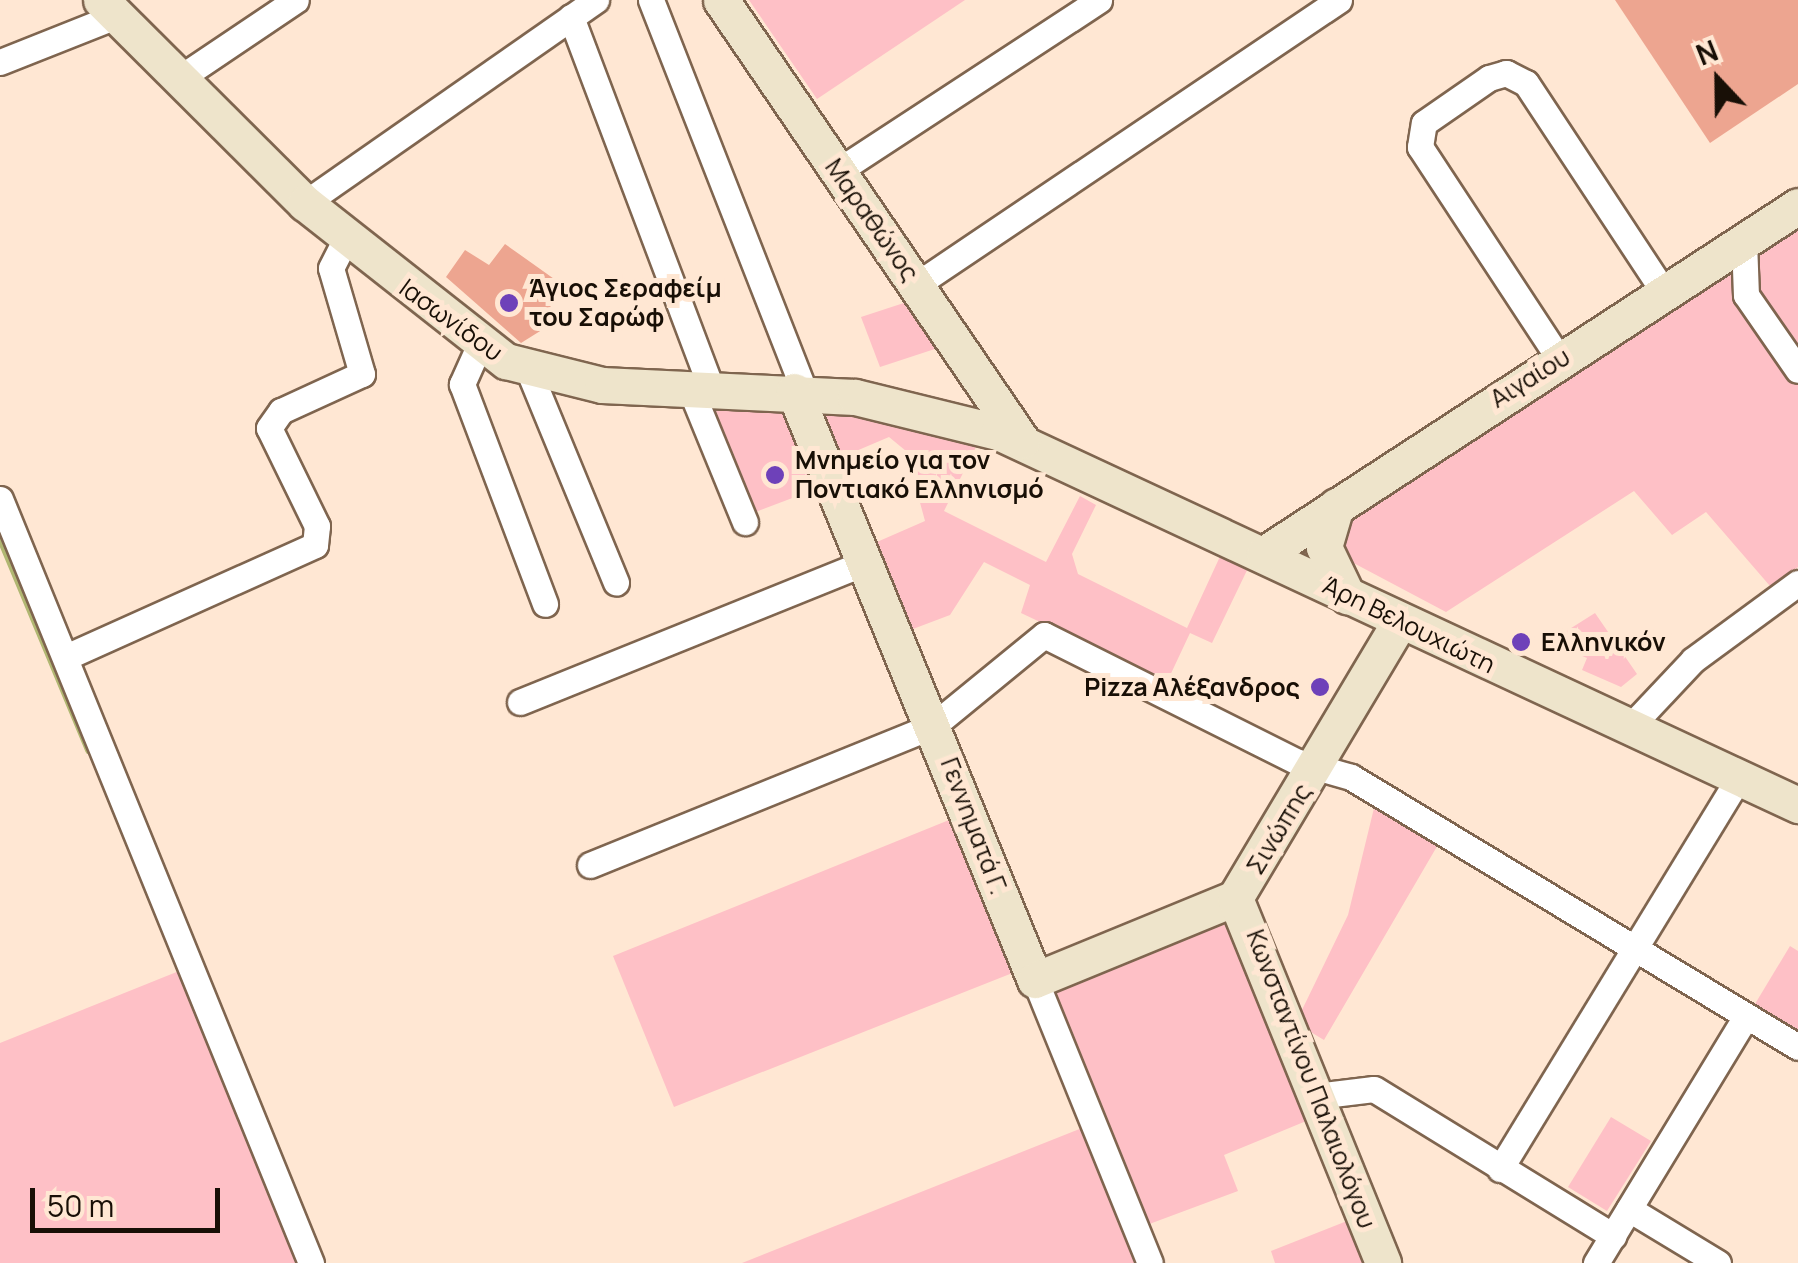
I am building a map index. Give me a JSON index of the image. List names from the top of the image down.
{
  "streets": {
    "street": [
      "Μαραθώνος",
      "Ιασωνίδου",
      "Αιγαίου",
      "Άρη Βελουχιώτη",
      "Γεννηματά Γ.",
      "Σινώπης",
      "Κωνσταντίνου Παλαιολόγου"
    ]
  },
  "crossings": [
    ["Μαραθώνος", "Ιασωνίδου"],
    ["Μαραθώνος", "Άρη Βελουχιώτη"],
    ["Ιασωνίδου", "Άρη Βελουχιώτη"],
    ["Ιασωνίδου", "Γεννηματά Γ."],
    ["Αιγαίου", "Άρη Βελουχιώτη"],
    ["Άρη Βελουχιώτη", "Σινώπης"],
    ["Γεννηματά Γ.", "Σινώπης"],
    ["Σινώπης", "Κωνσταντίνου Παλαιολόγου"]
  ],
  "places": [
    "Άγιος Σεραφείμ του Σαρώφ",
    "Μνημείο για τον Ποντιακό Ελληνισμό",
    "Ελληνικόν",
    "Pizza Αλέξανδρος"
  ],
  "scale_bar": "50 m",
  "north": "top"
}
